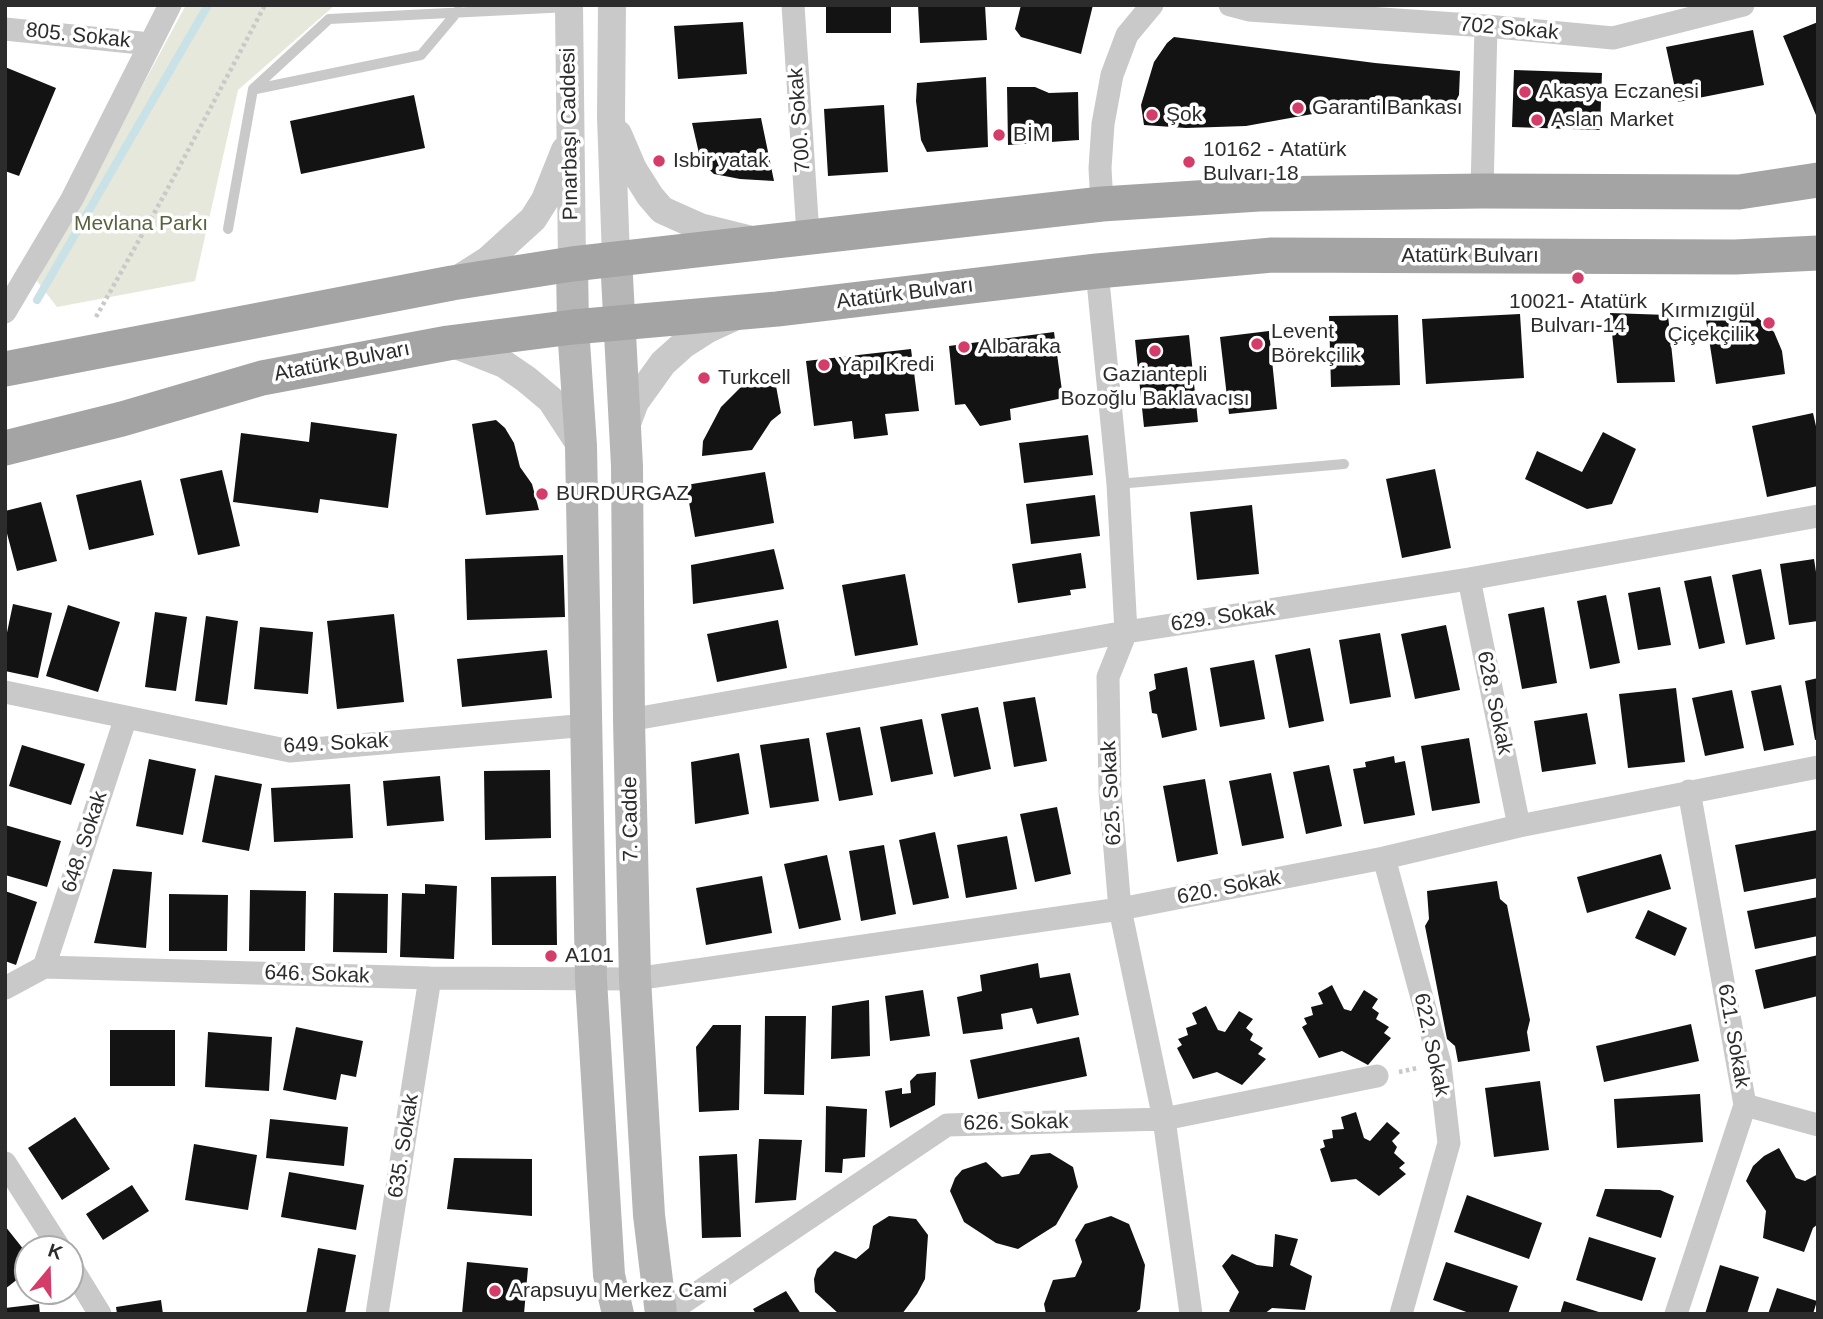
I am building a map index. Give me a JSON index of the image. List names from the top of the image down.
{
  "streets": {
    "main road": ["Atatürk Bulvarı", "7. Cadde"],
    "street": [
      "702 Sokak",
      "805. Sokak",
      "700. Sokak",
      "Pınarbaşı Caddesi",
      "629. Sokak",
      "628. Sokak",
      "649. Sokak",
      "625. Sokak",
      "648. Sokak",
      "620. Sokak",
      "646. Sokak",
      "621. Sokak",
      "622. Sokak",
      "626. Sokak",
      "635. Sokak"
    ]
  },
  "crossings": [
    ["Pınarbaşı Caddesi", "7. Cadde"],
    ["Atatürk Bulvarı", "625. Sokak"],
    ["Atatürk Bulvarı", "7. Cadde"],
    ["629. Sokak", "628. Sokak"],
    ["629. Sokak", "625. Sokak"],
    ["629. Sokak", "7. Cadde"],
    ["628. Sokak", "620. Sokak"],
    ["649. Sokak", "7. Cadde"],
    ["649. Sokak", "648. Sokak"],
    ["625. Sokak", "620. Sokak"],
    ["625. Sokak", "626. Sokak"],
    ["7. Cadde", "620. Sokak"],
    ["7. Cadde", "646. Sokak"],
    ["7. Cadde", "626. Sokak"],
    ["648. Sokak", "646. Sokak"],
    ["620. Sokak", "646. Sokak"],
    ["620. Sokak", "621. Sokak"],
    ["620. Sokak", "622. Sokak"],
    ["646. Sokak", "635. Sokak"]
  ],
  "parks": ["Mevlana Parkı"],
  "places": [
    "Akasya Eczanesi",
    "Garanti Bankası",
    "Şok",
    "Aslan Market",
    "BİM",
    "Isbir yatak",
    "10162 - Atatürk Bulvarı-18",
    "10021- Atatürk Bulvarı-14",
    "Kırmızıgül Çiçekçilik",
    "Levent Börekçilik",
    "Albaraka",
    "Gaziantepli Bozoğlu Baklavacısı",
    "Yapı Kredi",
    "Turkcell",
    "BURDURGAZ",
    "A101",
    "Arapsuyu Merkez Cami"
  ],
  "north": "top"
}
